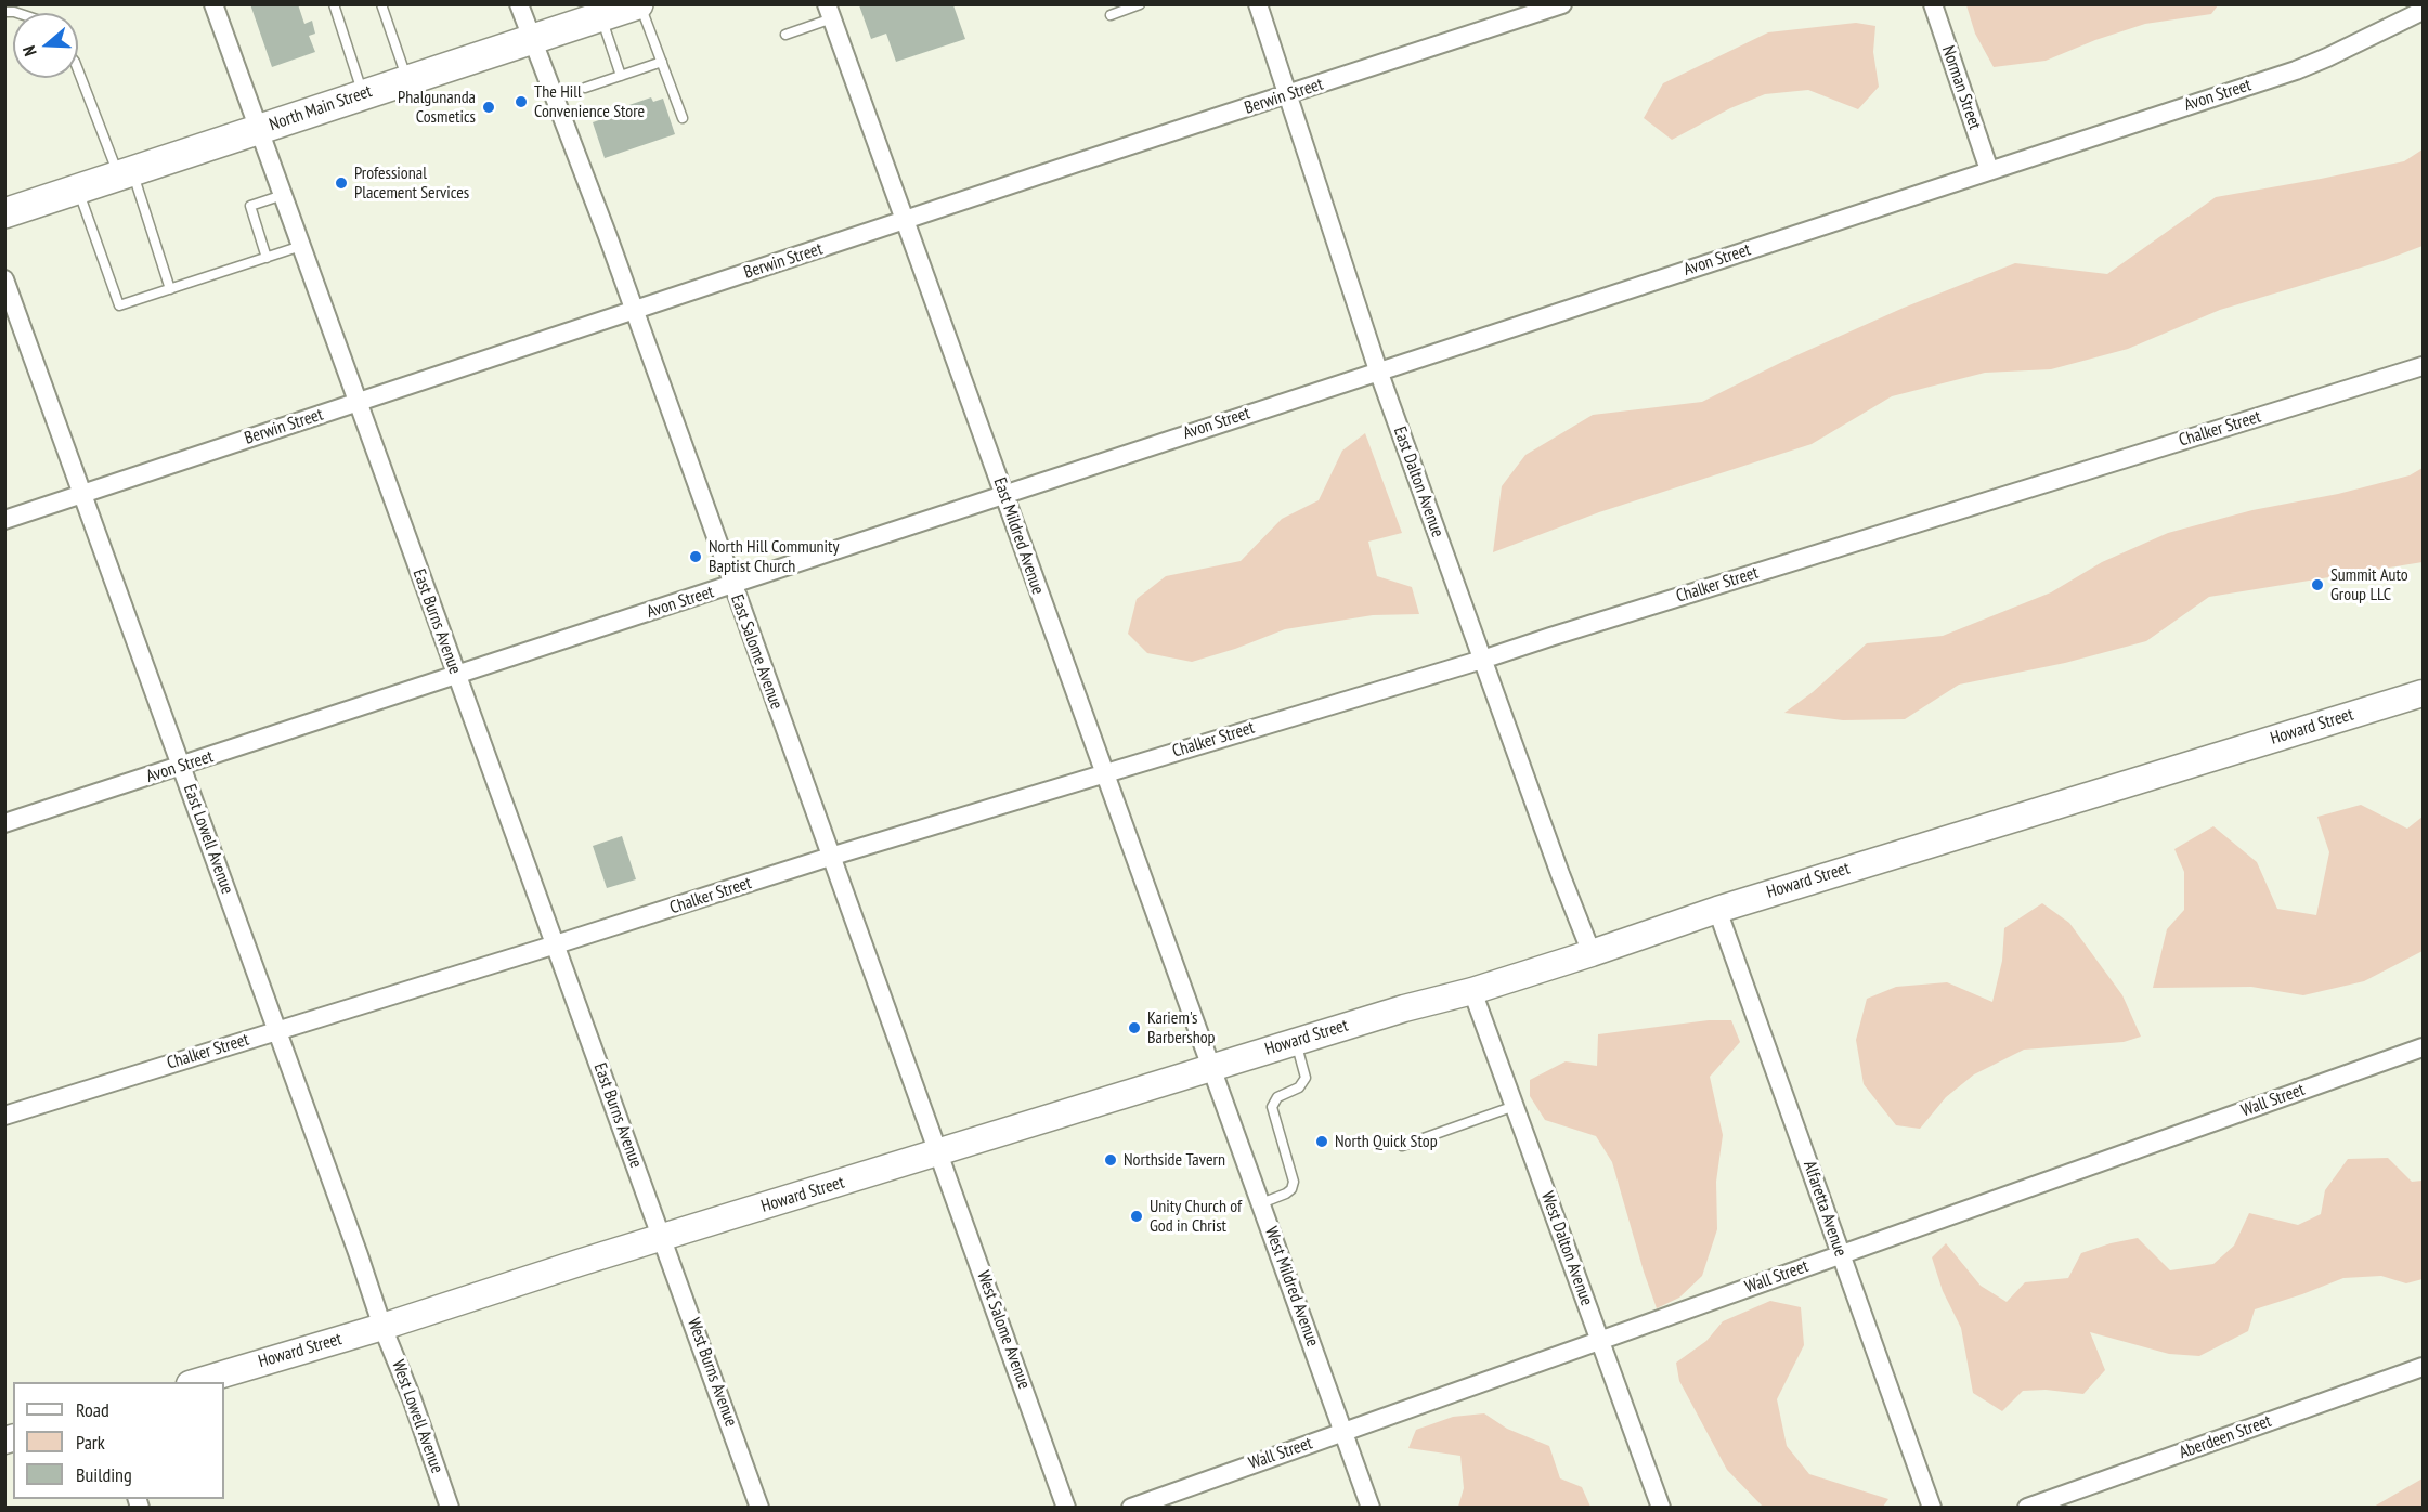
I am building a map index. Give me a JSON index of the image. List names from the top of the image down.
{
  "streets": {
    "main road": ["North Main Street", "Howard Street"],
    "street": [
      "Norman Street",
      "Avon Street",
      "Berwin Street",
      "Chalker Street",
      "East Dalton Avenue",
      "East Mildred Avenue",
      "East Burns Avenue",
      "East Salome Avenue",
      "East Lowell Avenue",
      "Wall Street",
      "Alfaretta Avenue",
      "West Dalton Avenue",
      "West Mildred Avenue",
      "West Salome Avenue",
      "West Burns Avenue",
      "West Lowell Avenue",
      "Aberdeen Street"
    ]
  },
  "crossings": [
    ["Norman Street", "Avon Street"],
    ["Avon Street", "East Dalton Avenue"],
    ["Avon Street", "East Mildred Avenue"],
    ["Avon Street", "East Burns Avenue"],
    ["Avon Street", "East Salome Avenue"],
    ["Avon Street", "East Lowell Avenue"],
    ["Berwin Street", "East Dalton Avenue"],
    ["Berwin Street", "East Mildred Avenue"],
    ["Berwin Street", "East Burns Avenue"],
    ["Berwin Street", "East Salome Avenue"],
    ["Berwin Street", "East Lowell Avenue"],
    ["North Main Street", "East Burns Avenue"],
    ["North Main Street", "East Salome Avenue"],
    ["Chalker Street", "East Dalton Avenue"],
    ["Chalker Street", "East Mildred Avenue"],
    ["Chalker Street", "East Burns Avenue"],
    ["Chalker Street", "East Salome Avenue"],
    ["Chalker Street", "East Lowell Avenue"],
    ["East Dalton Avenue", "Howard Street"],
    ["East Mildred Avenue", "Howard Street"],
    ["East Mildred Avenue", "West Mildred Avenue"],
    ["East Burns Avenue", "Howard Street"],
    ["East Burns Avenue", "West Burns Avenue"],
    ["East Salome Avenue", "Howard Street"],
    ["East Salome Avenue", "West Salome Avenue"],
    ["Howard Street", "East Lowell Avenue"],
    ["Howard Street", "Alfaretta Avenue"],
    ["Howard Street", "West Dalton Avenue"],
    ["Howard Street", "West Mildred Avenue"],
    ["Howard Street", "West Salome Avenue"],
    ["Howard Street", "West Burns Avenue"],
    ["Howard Street", "West Lowell Avenue"],
    ["East Lowell Avenue", "West Lowell Avenue"],
    ["Wall Street", "Alfaretta Avenue"],
    ["Wall Street", "West Dalton Avenue"],
    ["Wall Street", "West Mildred Avenue"]
  ],
  "places": [
    "The Hill Convenience Store",
    "Phalgunanda Cosmetics",
    "Professional Placement Services",
    "North Hill Community Baptist Church",
    "Summit Auto Group LLC",
    "Kariem's Barbershop",
    "North Quick Stop",
    "Northside Tavern",
    "Unity Church of God in Christ"
  ],
  "legend": ["Road", "Park", "Building"],
  "north": "left"
}
